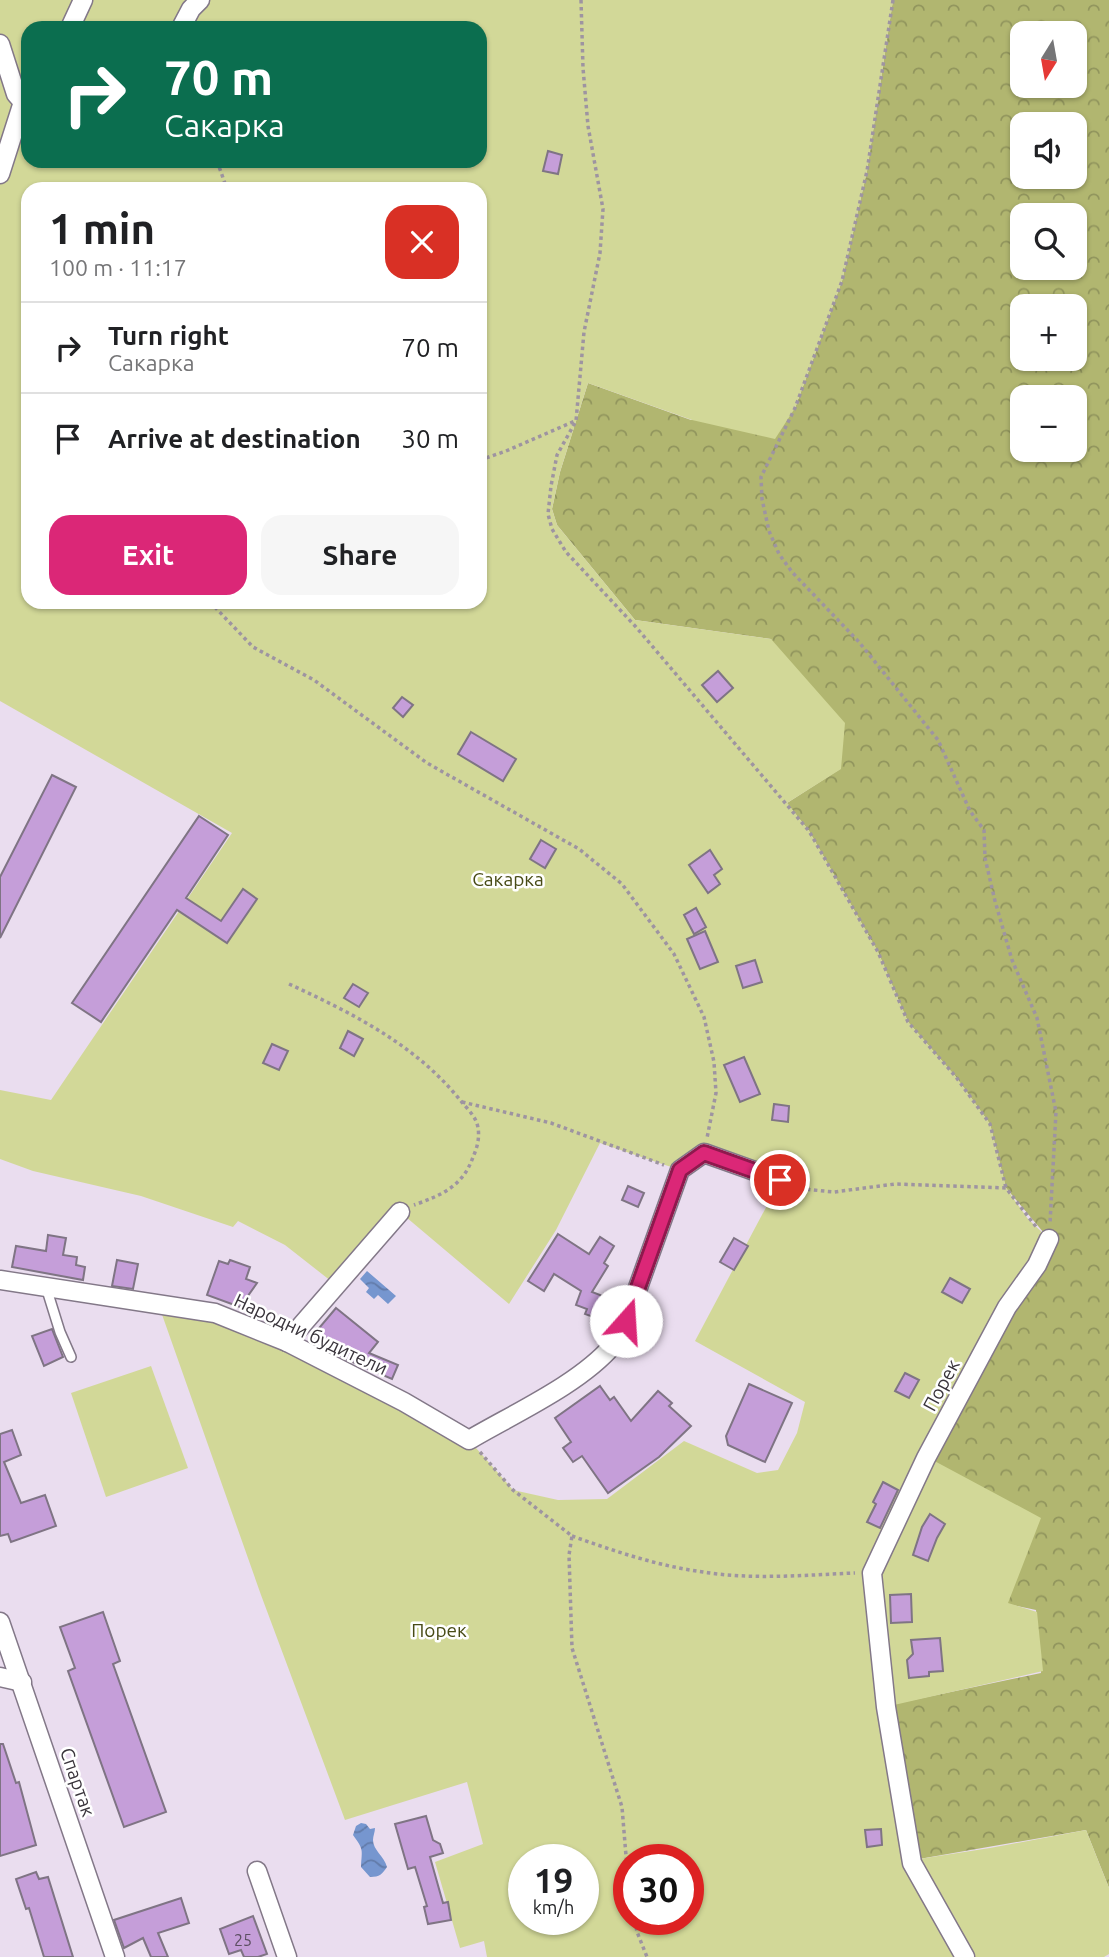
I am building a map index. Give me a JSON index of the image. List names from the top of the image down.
{
  "streets": {
    "street": ["Народни будители", "Порек", "Спартак"]
  },
  "parks": ["Сакарка", "Порек"],
  "house_numbers": ["25"],
  "north": "bottom",
  "page": {
    "map_buttons": ["+", "−"],
    "turn": ["70 m", "Сакарка"],
    "heading": ["1 min", "100 m · 11:17"],
    "list": [
      {
        "name": "Turn right",
        "note": "Сакарка",
        "value": "70 m"
      },
      {
        "name": "Arrive at destination",
        "value": "30 m"
      }
    ],
    "buttons": ["Exit", "Share"],
    "speed": "19 km/h",
    "limit": "30"
  }
}
